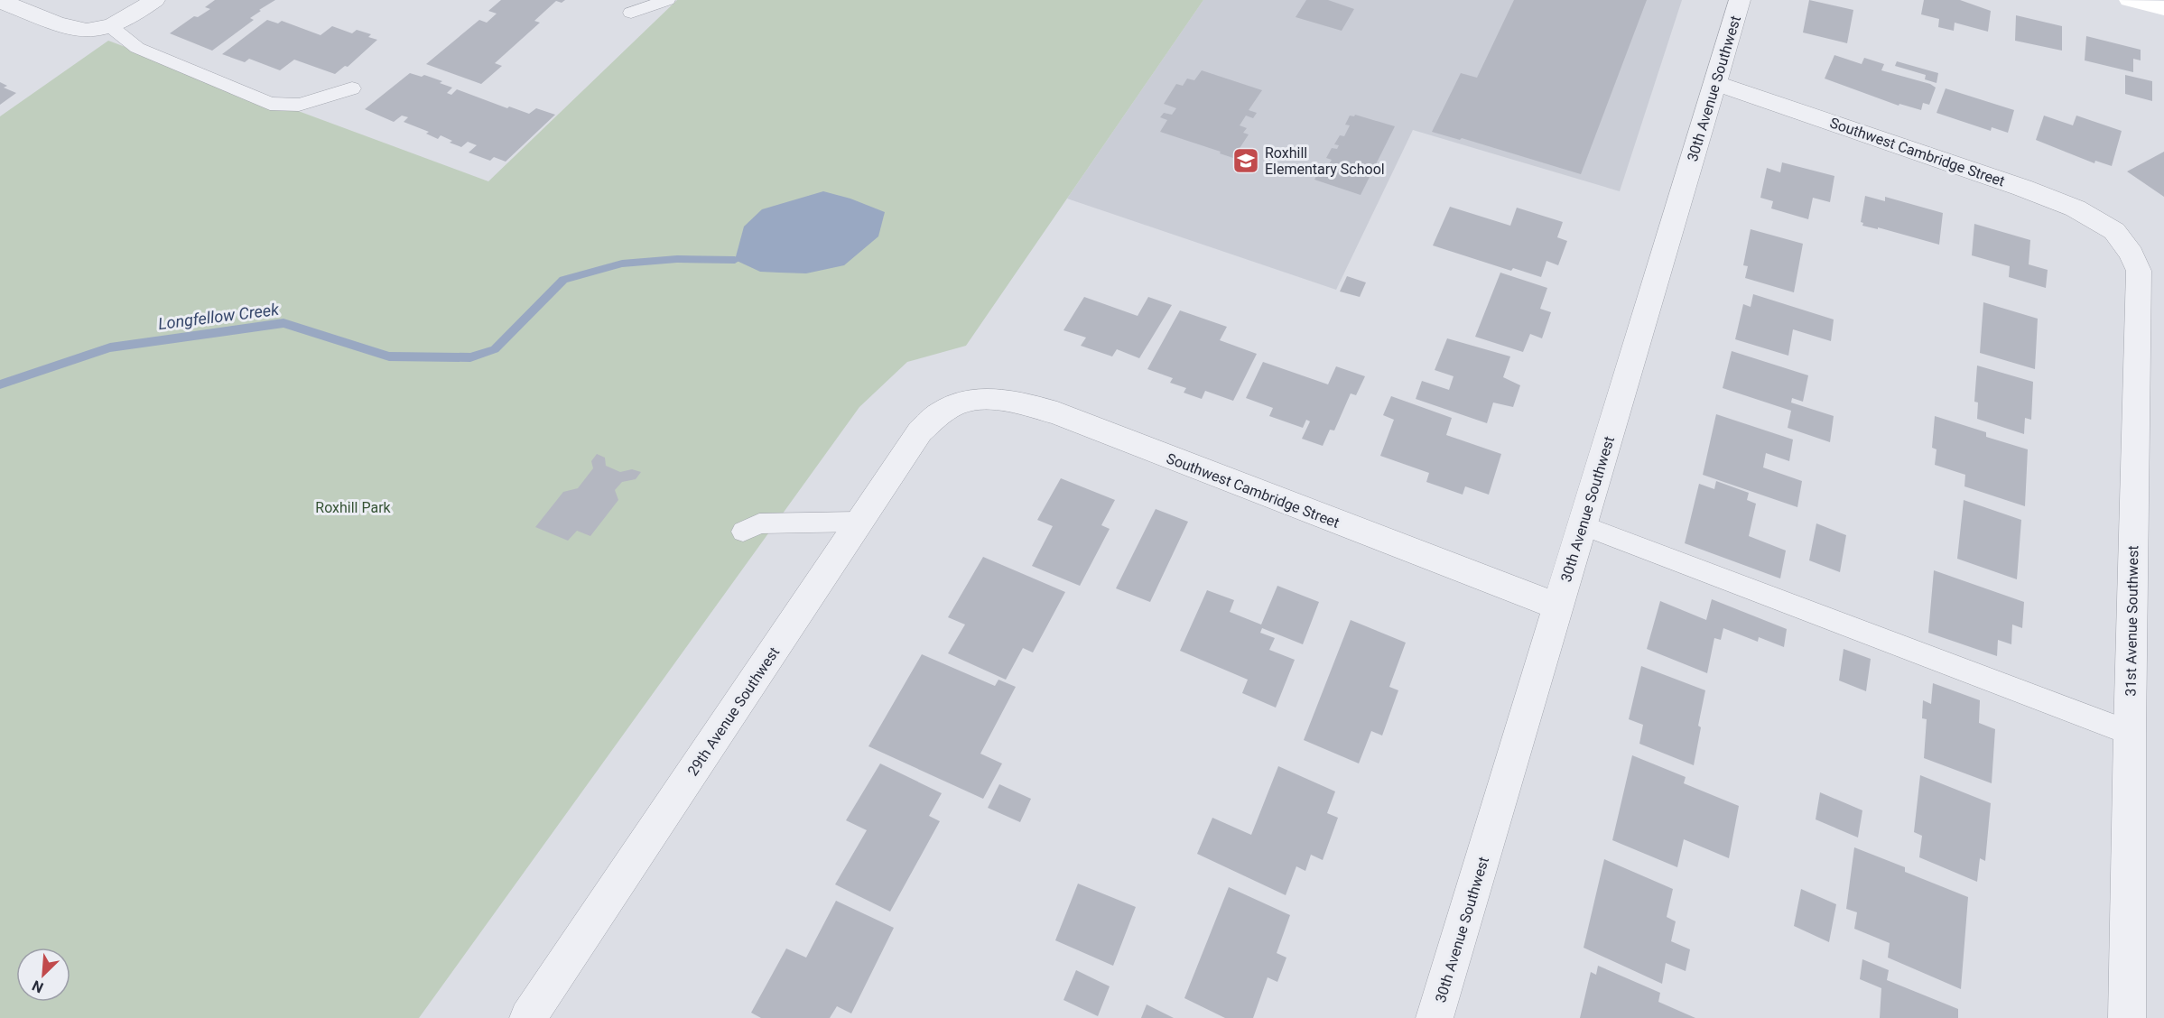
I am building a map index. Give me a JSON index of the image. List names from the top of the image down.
{
  "streets": {
    "street": [
      "30th Avenue Southwest",
      "Southwest Cambridge Street",
      "31st Avenue Southwest",
      "29th Avenue Southwest"
    ]
  },
  "crossings": [
    ["30th Avenue Southwest", "Southwest Cambridge Street"],
    ["Southwest Cambridge Street", "31st Avenue Southwest"],
    ["Southwest Cambridge Street", "29th Avenue Southwest"]
  ],
  "water": ["Longfellow Creek"],
  "parks": ["Roxhill Park"],
  "places": {
    "school or university": ["Roxhill Elementary School"]
  },
  "north": "bottom left"
}
